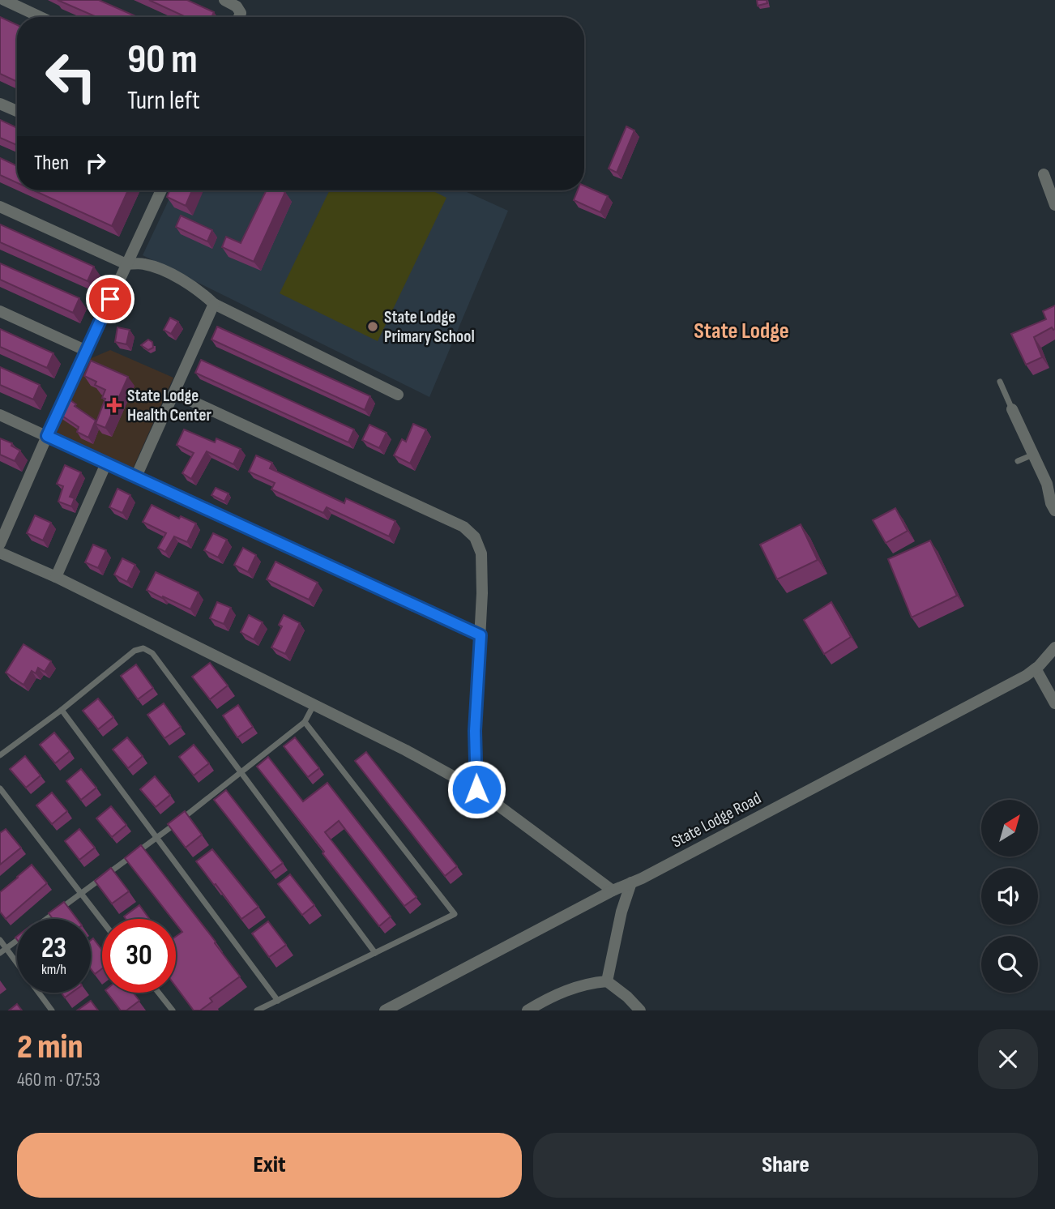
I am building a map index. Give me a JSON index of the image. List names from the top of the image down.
{
  "streets": {
    "street": ["State Lodge Road"]
  },
  "districts": ["State Lodge"],
  "places": {
    "other": ["State Lodge Primary School"],
    "health": ["State Lodge Health Center"]
  },
  "north": "top right",
  "page": {
    "turn": ["90 m", "Turn left"],
    "then": "Then",
    "speed": "23 km/h",
    "limit": "30",
    "heading": ["2 min", "460 m · 07:53"],
    "buttons": ["Exit", "Share"]
  }
}
